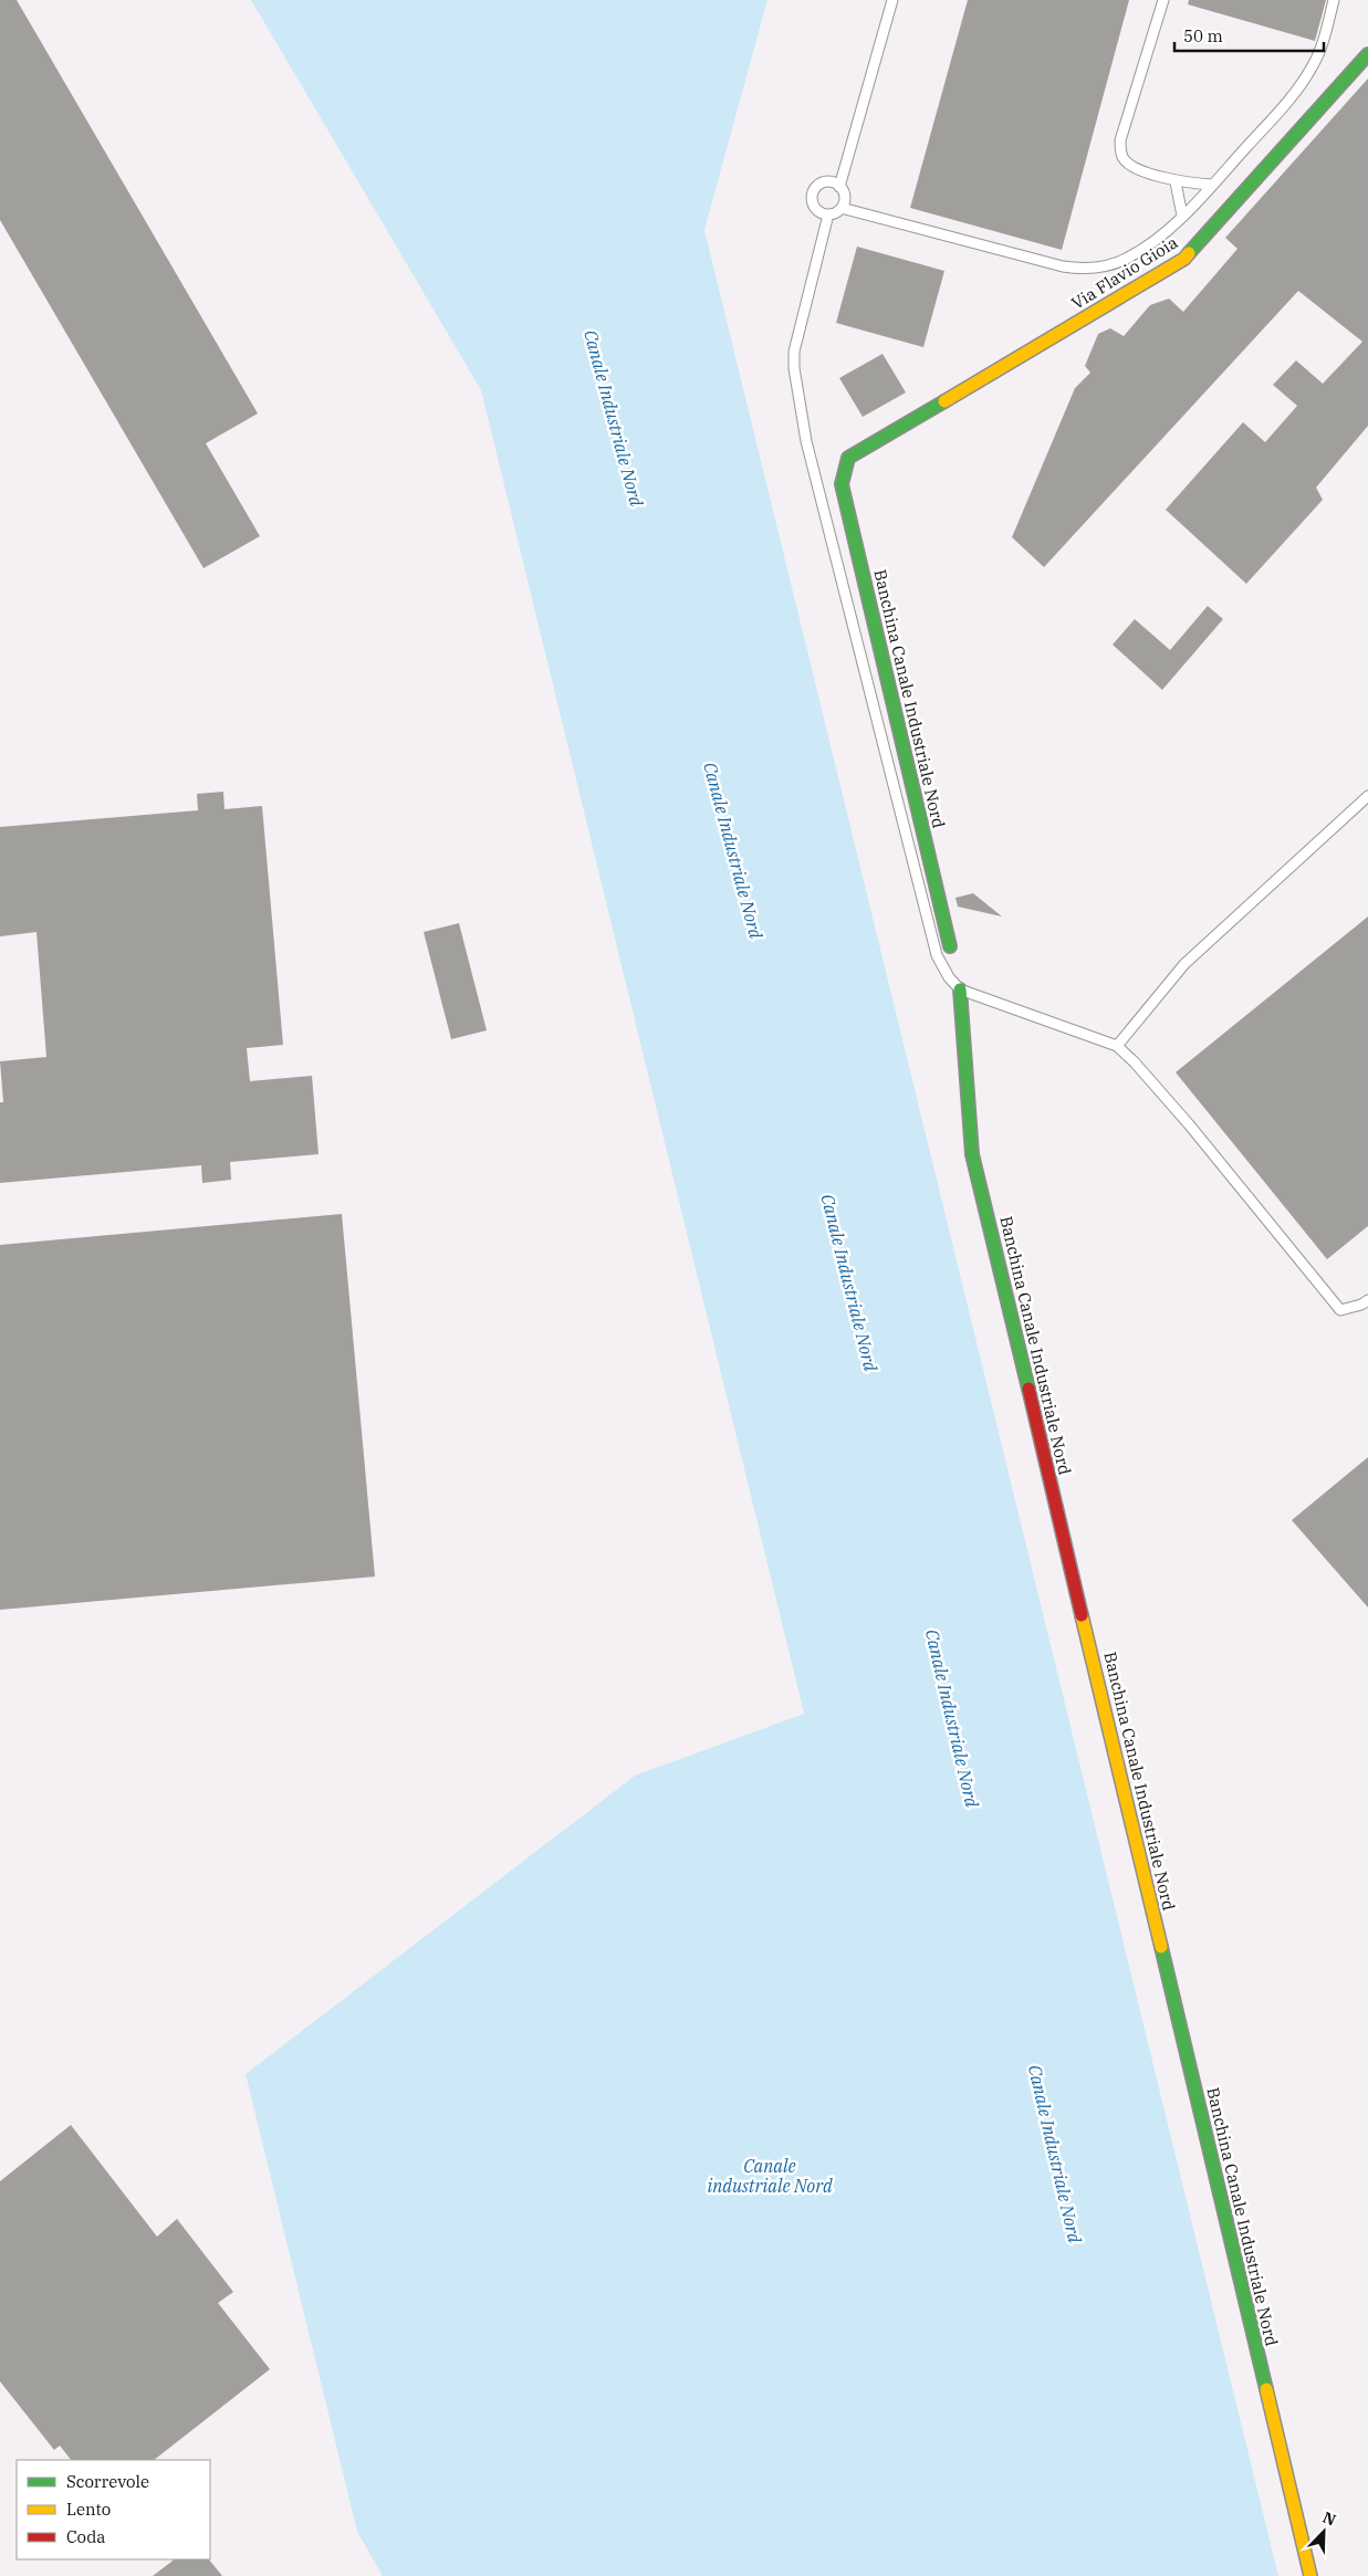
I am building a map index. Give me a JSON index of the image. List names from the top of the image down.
{
  "streets": {
    "street": ["Via Flavio Gioia", "Banchina Canale Industriale Nord"]
  },
  "crossings": [
    ["Via Flavio Gioia", "Banchina Canale Industriale Nord"]
  ],
  "water": ["Canale Industriale Nord", "Canale industriale Nord"],
  "legend": ["Scorrevole", "Lento", "Coda"],
  "scale_bar": "50 m",
  "north": "top right"
}
